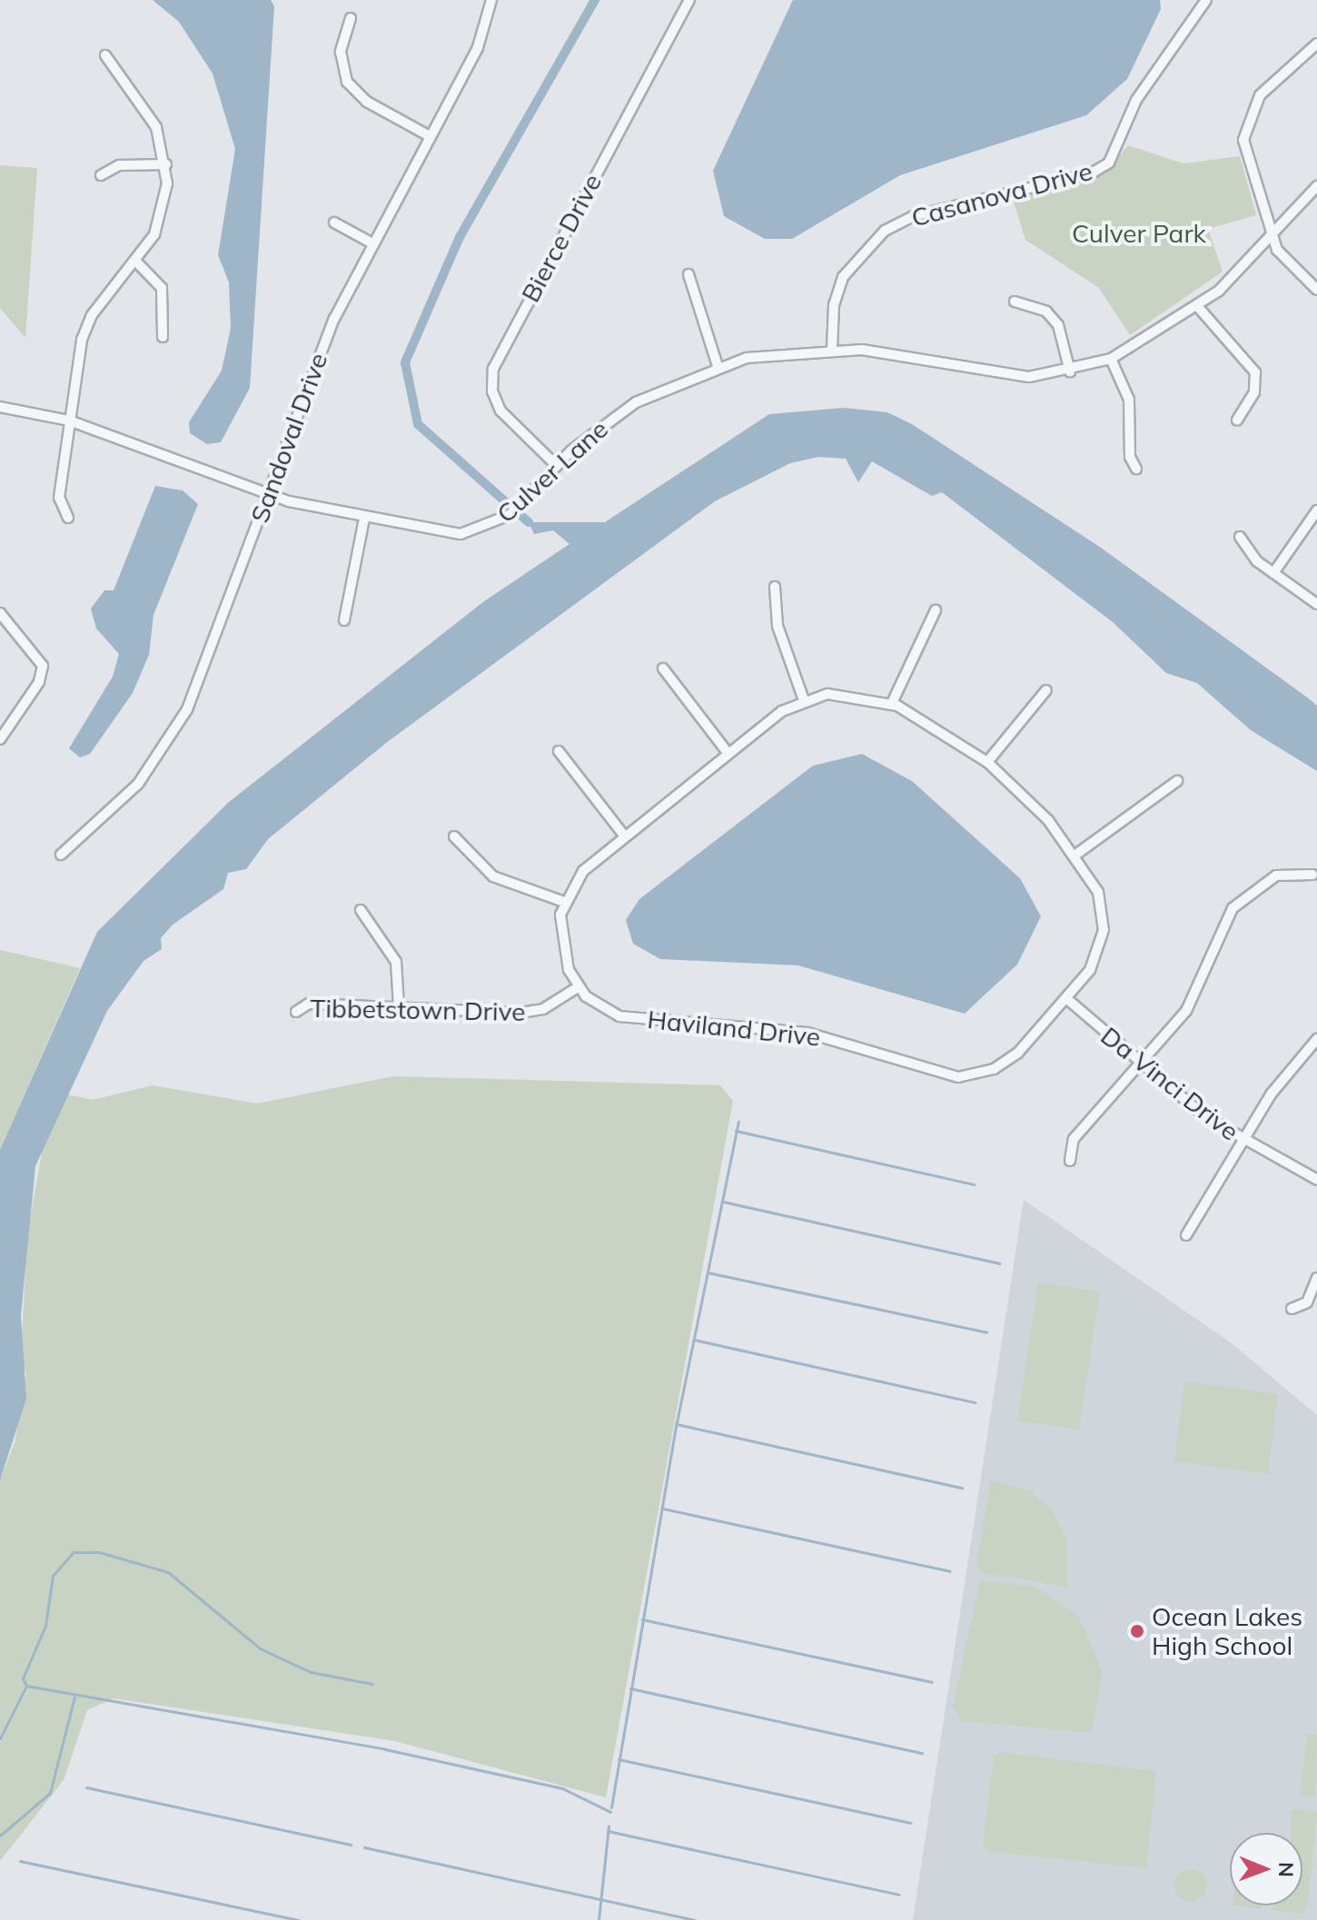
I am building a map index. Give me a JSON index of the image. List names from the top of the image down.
{
  "streets": {
    "street": [
      "Casanova Drive",
      "Bierce Drive",
      "Sandoval Drive",
      "Culver Lane",
      "Tibbetstown Drive",
      "Haviland Drive",
      "Da Vinci Drive"
    ]
  },
  "crossings": [
    ["Casanova Drive", "Culver Lane"],
    ["Bierce Drive", "Culver Lane"],
    ["Sandoval Drive", "Culver Lane"],
    ["Tibbetstown Drive", "Haviland Drive"],
    ["Haviland Drive", "Da Vinci Drive"]
  ],
  "parks": ["Culver Park"],
  "places": ["Ocean Lakes High School"],
  "north": "right"
}
